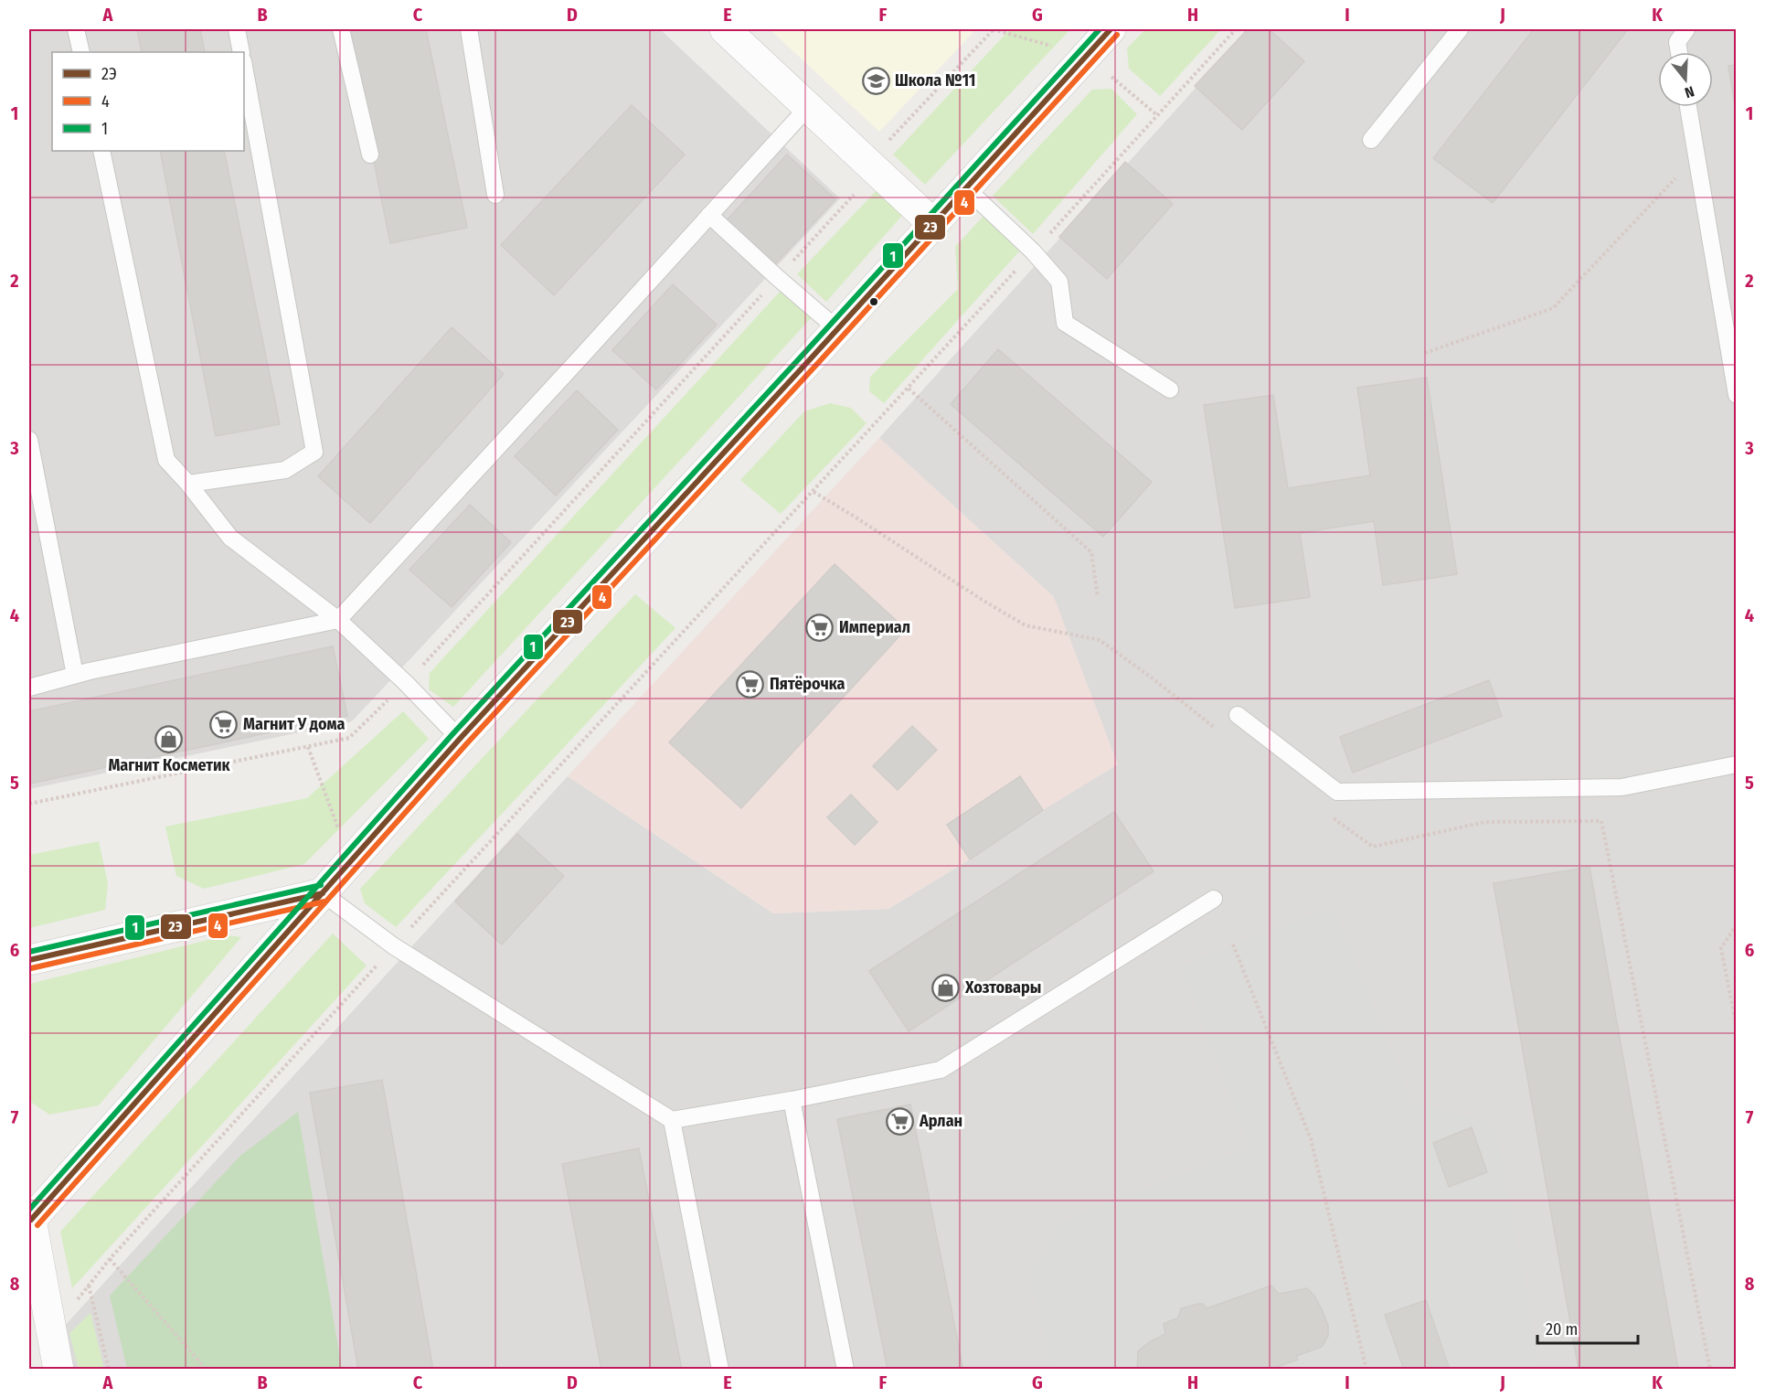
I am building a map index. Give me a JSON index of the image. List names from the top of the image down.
{
  "places": {
    "school or university": ["Школа №11"],
    "supermarket": [
      "Империал",
      "Пятёрочка",
      "Магнит У дома",
      "Арлан"
    ],
    "shop": ["Магнит Косметик", "Хозтовары"]
  },
  "lines": ["transit line 2Э", "transit line 1", "transit line 4"],
  "legend": ["2Э", "4", "1"],
  "scale_bar": "20 m",
  "north": "bottom",
  "grid": {
    "columns": [
      "A",
      "B",
      "C",
      "D",
      "E",
      "F",
      "G",
      "H",
      "I",
      "J",
      "K"
    ],
    "rows": [
      "1",
      "2",
      "3",
      "4",
      "5",
      "6",
      "7",
      "8"
    ]
  }
}
